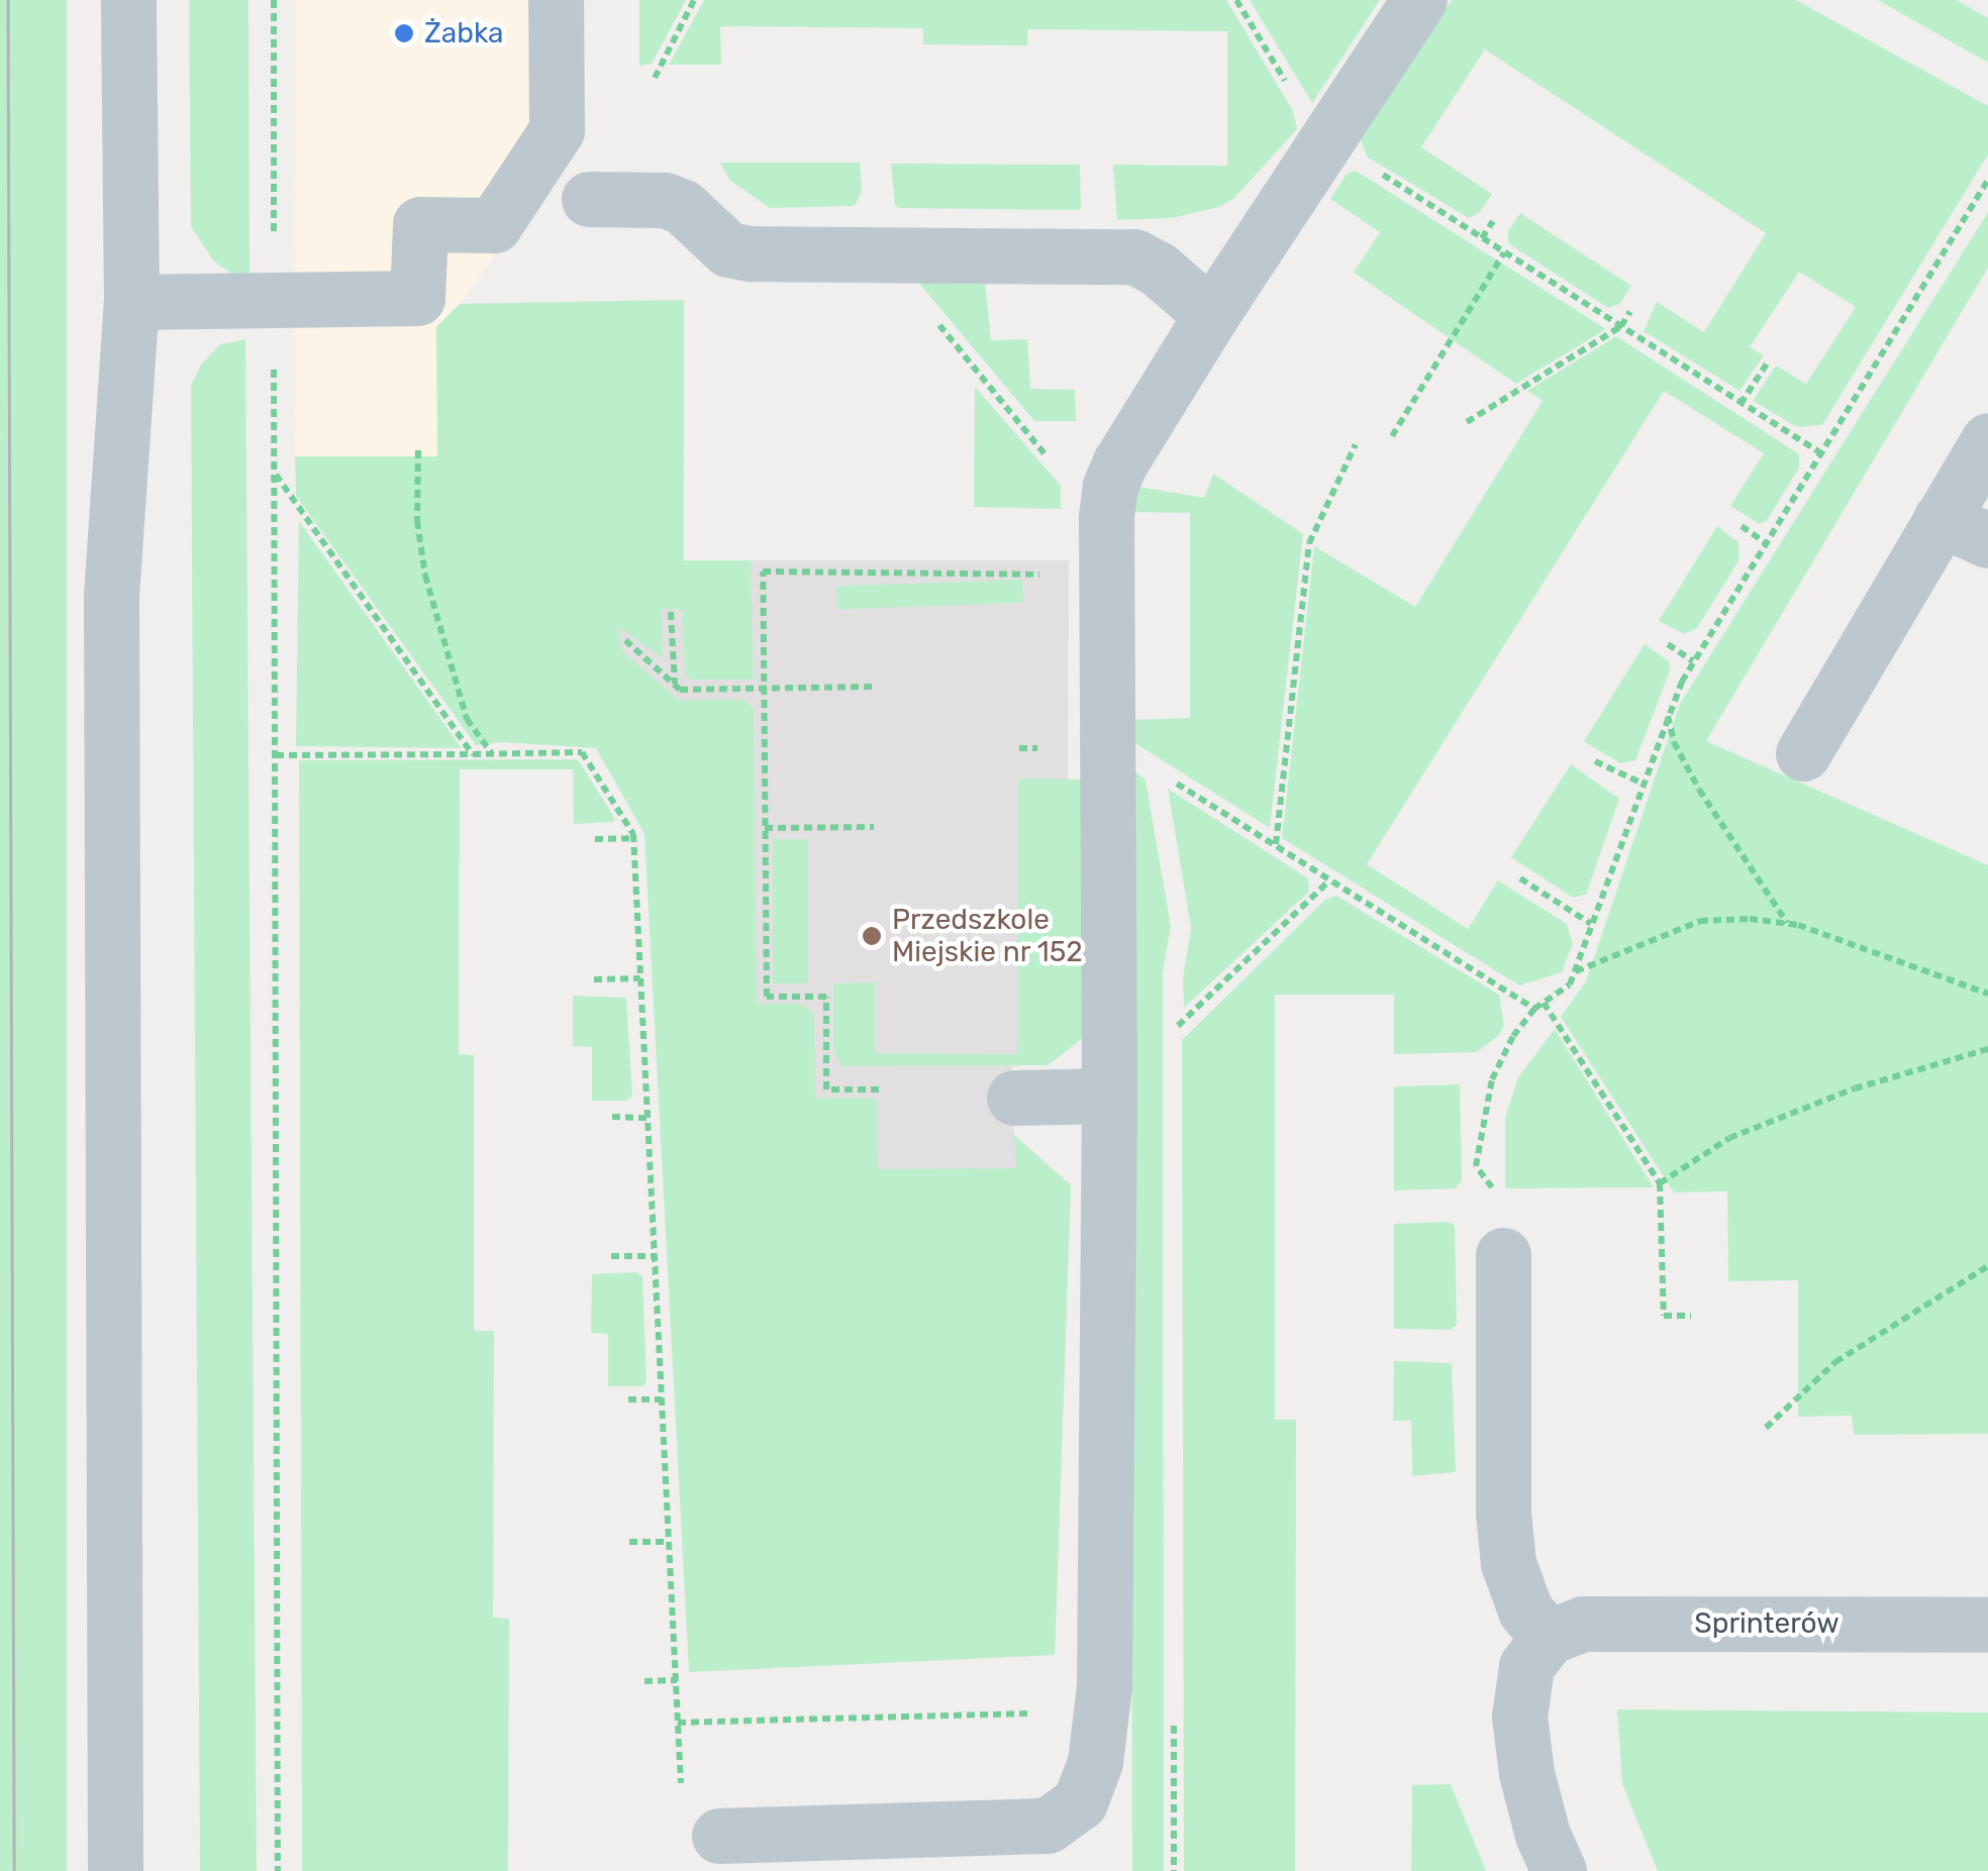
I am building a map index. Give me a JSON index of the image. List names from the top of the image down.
{
  "streets": {
    "street": ["Sprinterów"]
  },
  "places": ["Żabka", "Przedszkole Miejskie nr 152"]
}
